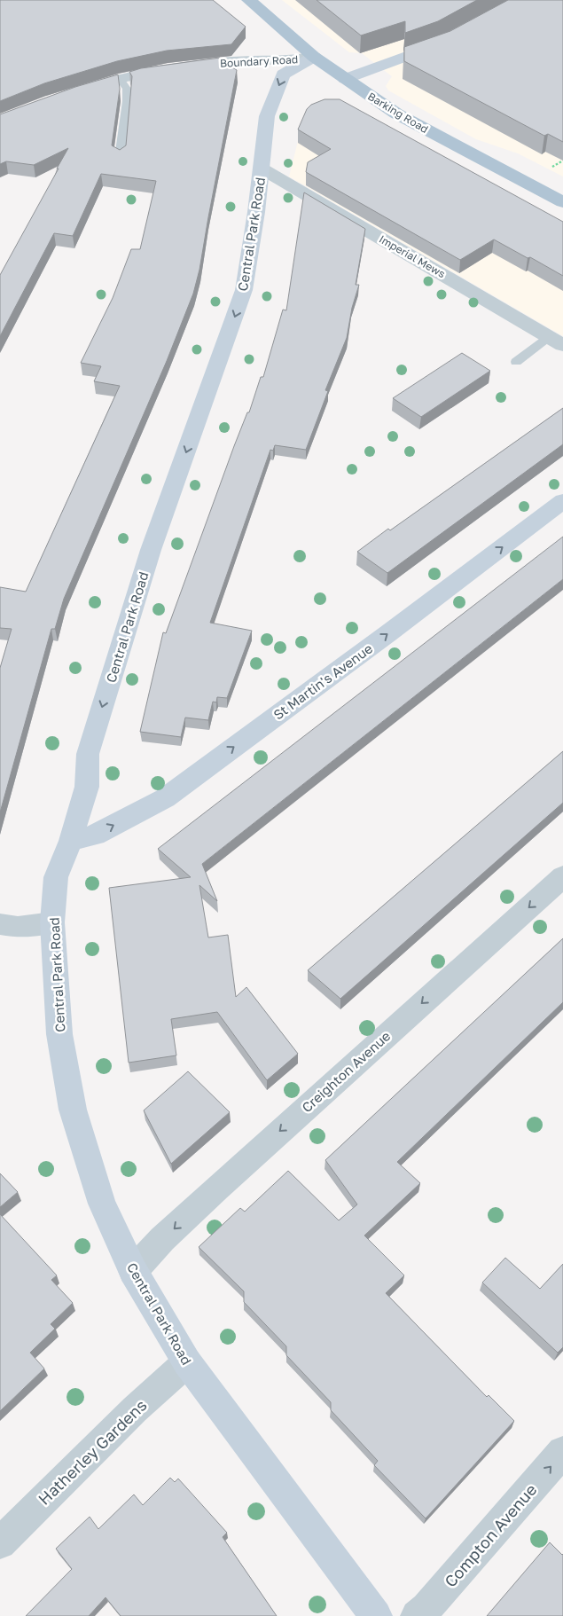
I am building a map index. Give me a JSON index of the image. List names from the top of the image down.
{
  "streets": {
    "main road": ["Barking Road", "Central Park Road", "St Martin's Avenue"],
    "street": [
      "Boundary Road",
      "Imperial Mews",
      "Creighton Avenue",
      "Hatherley Gardens",
      "Compton Avenue"
    ]
  },
  "crossings": [
    ["Boundary Road", "Barking Road"],
    ["Boundary Road", "Central Park Road"],
    ["Barking Road", "Central Park Road"],
    ["Central Park Road", "Imperial Mews"],
    ["Central Park Road", "St Martin's Avenue"],
    ["Central Park Road", "Creighton Avenue"],
    ["Central Park Road", "Hatherley Gardens"]
  ],
  "one_way": [
    "Central Park Road",
    "St Martin's Avenue",
    "Creighton Avenue",
    "Compton Avenue"
  ]
}
